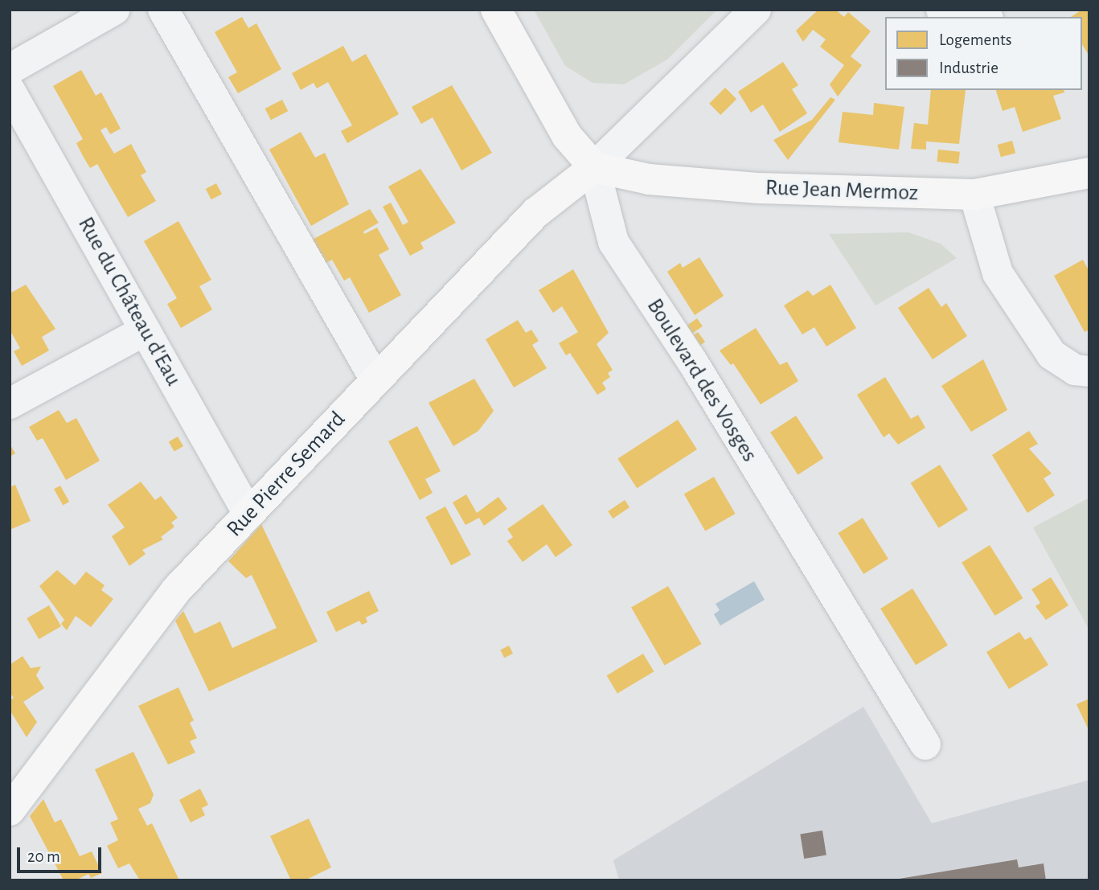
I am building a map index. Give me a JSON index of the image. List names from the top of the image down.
{
  "streets": {
    "main road": ["Rue Jean Mermoz", "Boulevard des Vosges", "Rue Pierre Semard"],
    "street": ["Rue du Château d'Eau"]
  },
  "crossings": [
    ["Rue Jean Mermoz", "Boulevard des Vosges"],
    ["Rue Jean Mermoz", "Rue Pierre Semard"],
    ["Rue du Château d'Eau", "Rue Pierre Semard"],
    ["Boulevard des Vosges", "Rue Pierre Semard"]
  ],
  "legend": ["Logements", "Industrie"],
  "scale_bar": "20 m"
}
